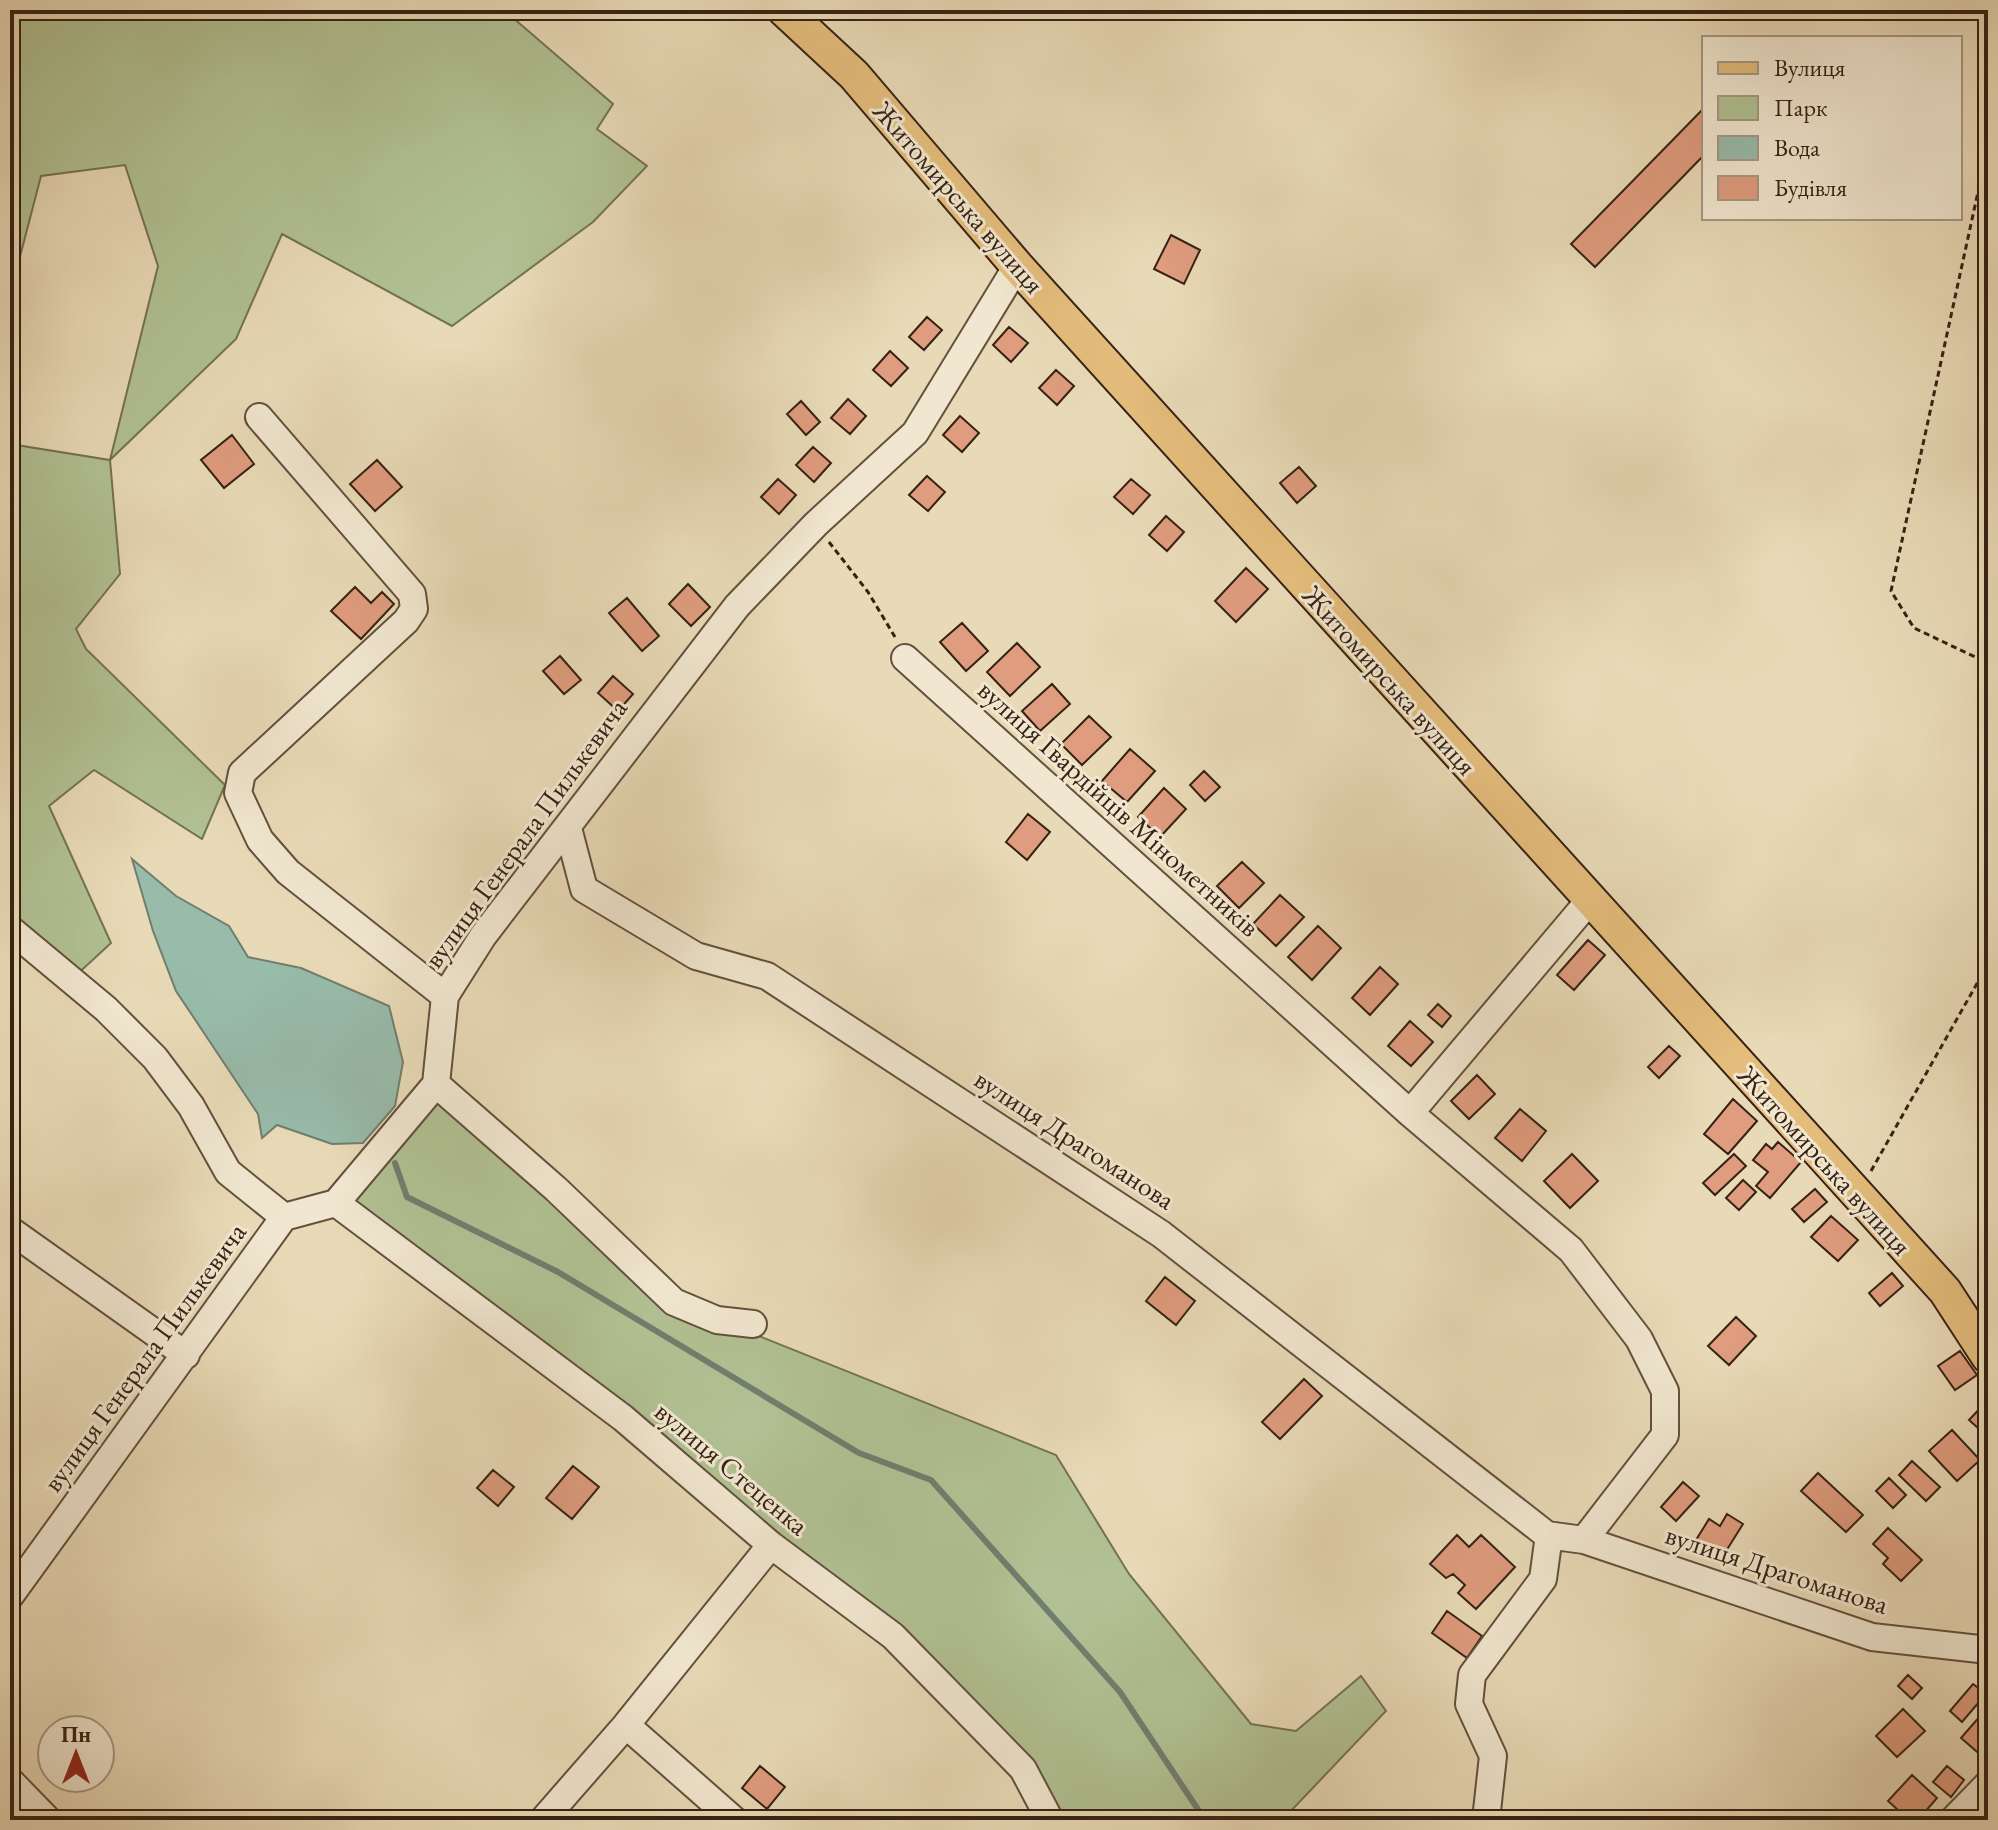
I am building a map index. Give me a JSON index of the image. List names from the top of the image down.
{
  "streets": {
    "main road": ["Житомирська вулиця"],
    "street": [
      "вулиця Гвардійців Мінометників",
      "вулиця Генерала Пилькевича",
      "вулиця Драгоманова",
      "вулиця Стеценка"
    ]
  },
  "crossings": [
    ["Житомирська вулиця", "вулиця Генерала Пилькевича"],
    ["вулиця Гвардійців Мінометників", "вулиця Драгоманова"],
    ["вулиця Генерала Пилькевича", "вулиця Драгоманова"],
    ["вулиця Генерала Пилькевича", "вулиця Стеценка"]
  ],
  "legend": [
    "Вулиця",
    "Парк",
    "Вода",
    "Будівля"
  ],
  "north": "top"
}
